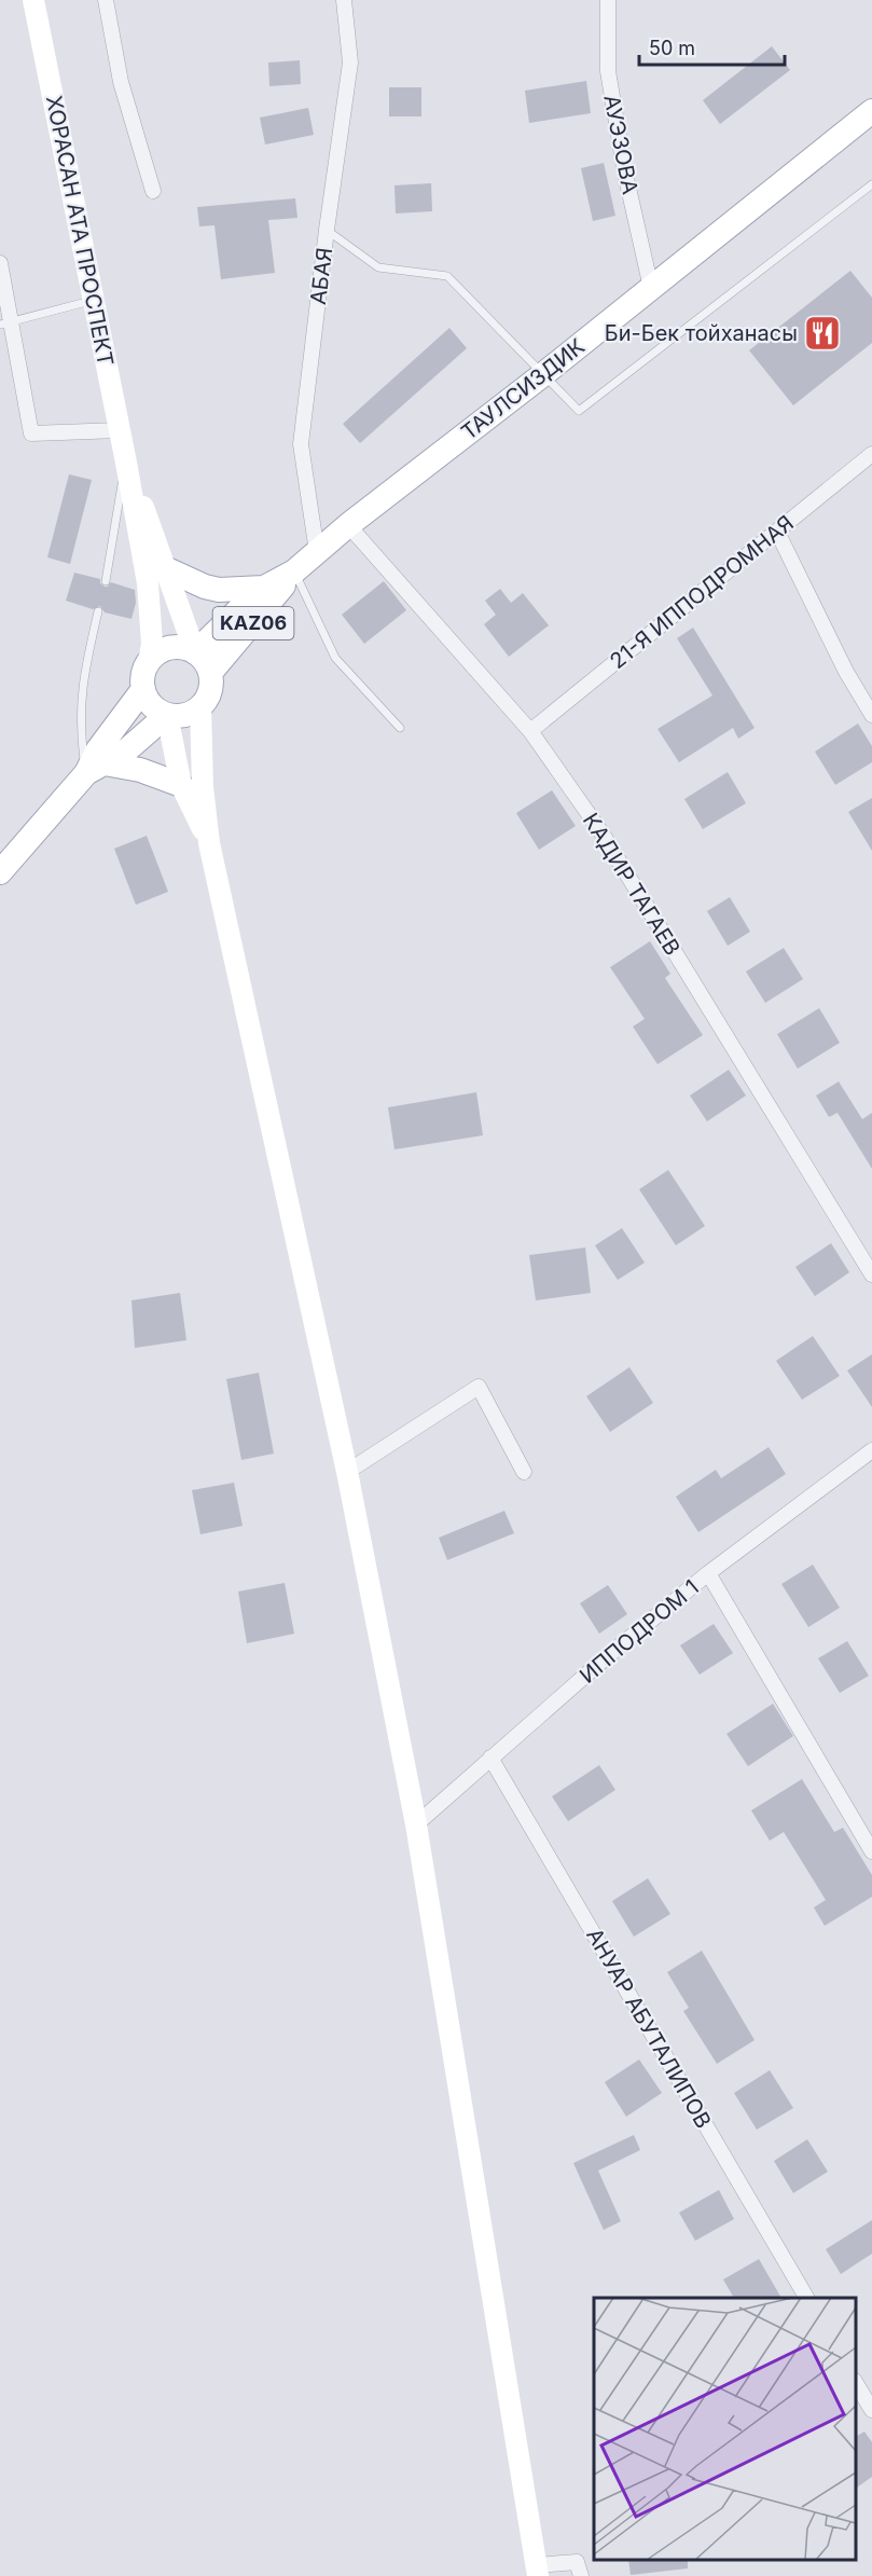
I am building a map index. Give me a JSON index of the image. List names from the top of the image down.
{
  "streets": {
    "main road": ["ХОРАСАН АТА ПРОСПЕКТ", "ТАУЛСИЗДИК", "KAZ06"],
    "street": [
      "АУЭЗОВА",
      "АБАЯ",
      "21-Я ИППОДРОМНАЯ",
      "КАДИР ТАГАЕВ",
      "ИППОДРОМ 1",
      "АНУАР АБУТАЛИПОВ"
    ]
  },
  "crossings": [
    ["АУЭЗОВА", "ТАУЛСИЗДИК"],
    ["ХОРАСАН АТА ПРОСПЕКТ", "ТАУЛСИЗДИК"],
    ["АБАЯ", "ТАУЛСИЗДИК"],
    ["ТАУЛСИЗДИК", "КАДИР ТАГАЕВ"],
    ["21-Я ИППОДРОМНАЯ", "КАДИР ТАГАЕВ"],
    ["ИППОДРОМ 1", "АНУАР АБУТАЛИПОВ"]
  ],
  "places": {
    "restaurant": ["Би-Бек тойханасы"]
  },
  "scale_bar": "50 m"
}
